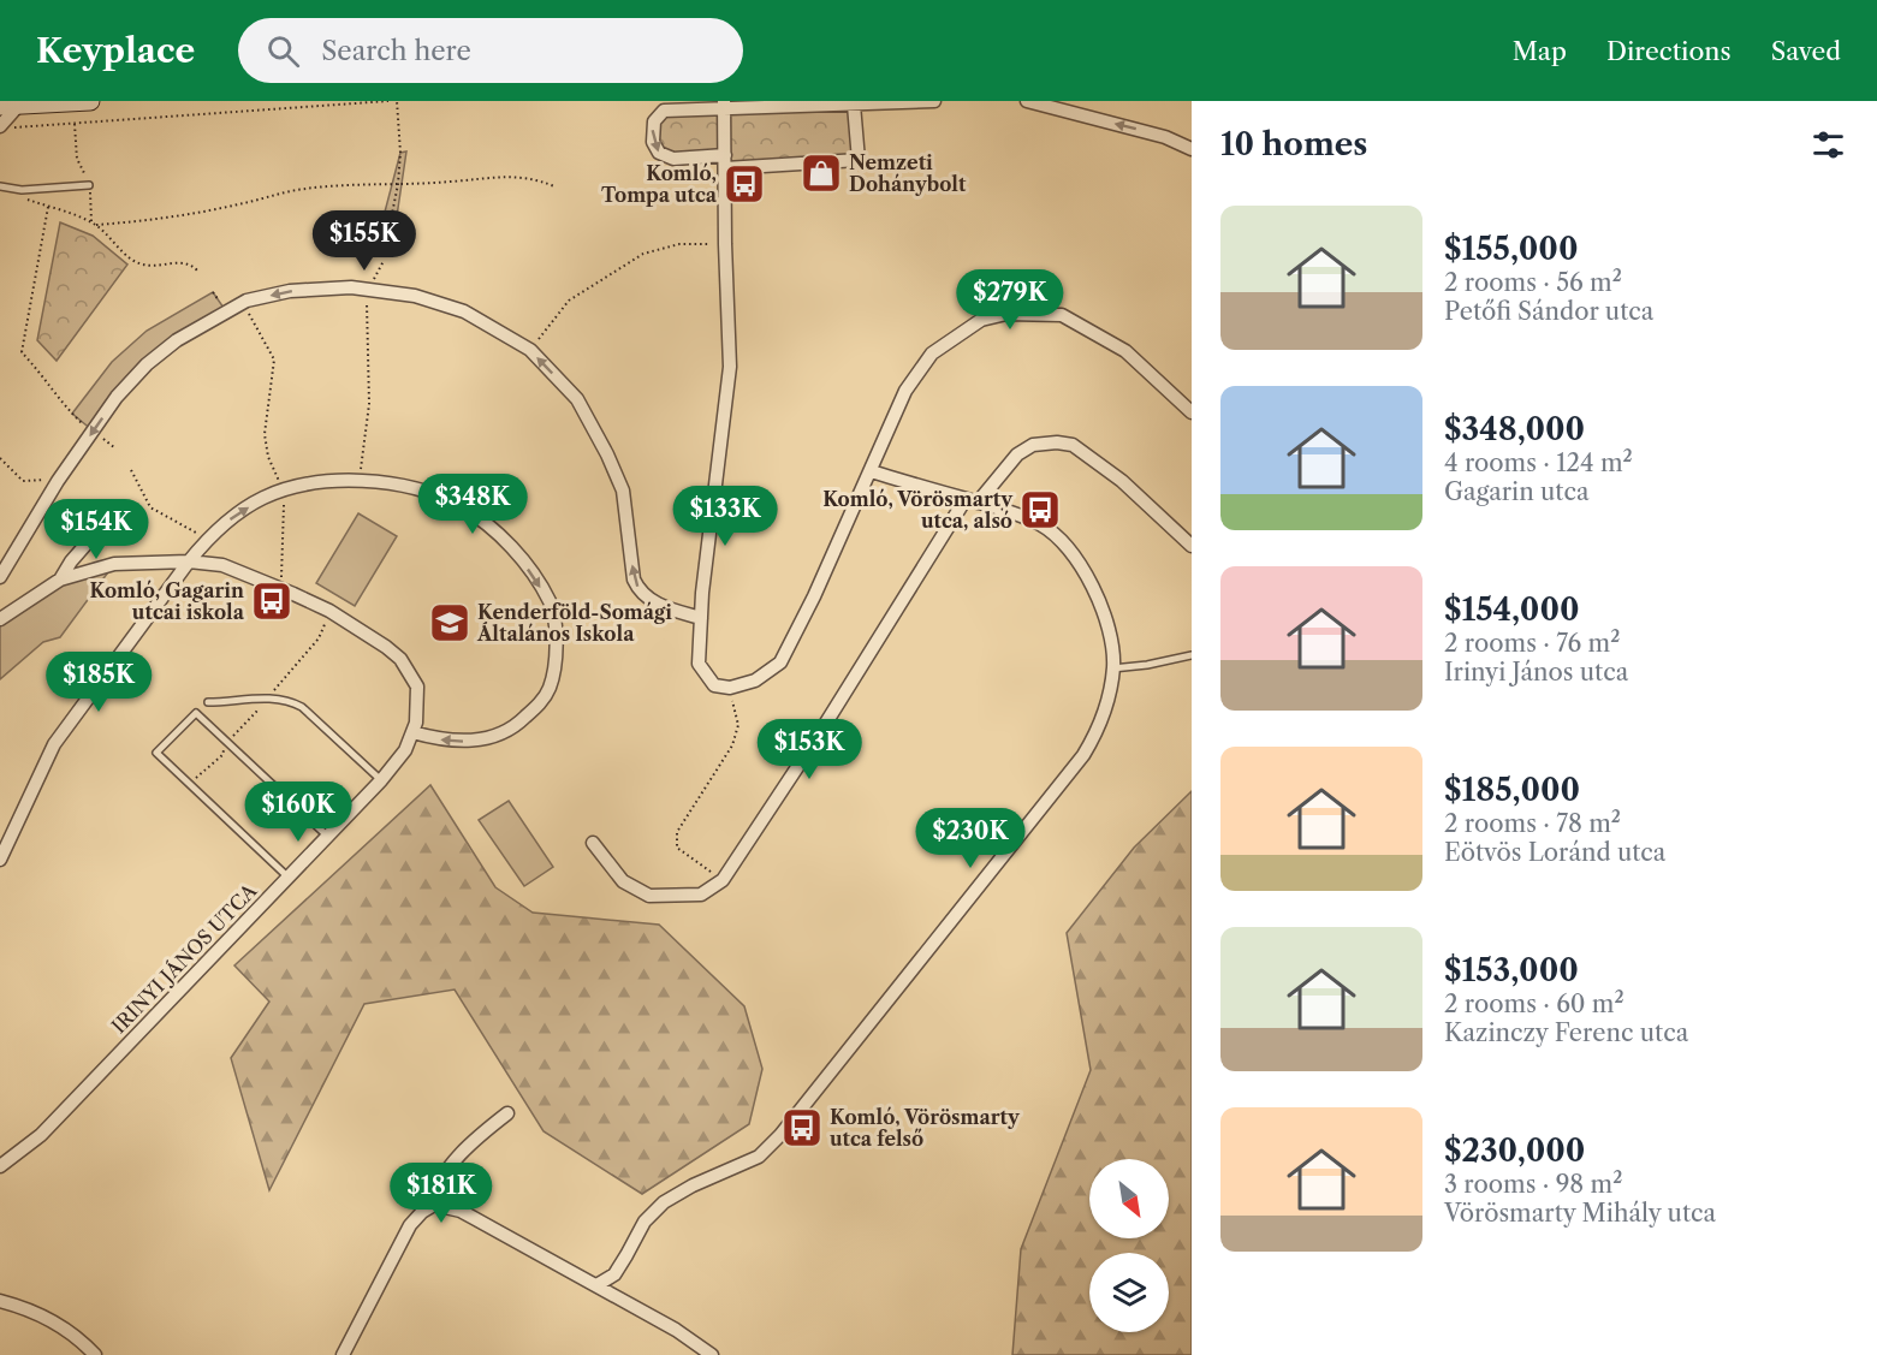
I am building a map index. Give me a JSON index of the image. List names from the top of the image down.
{
  "streets": {
    "street": ["IRINYI JÁNOS UTCA"]
  },
  "places": {
    "shop": ["Nemzeti Dohánybolt"],
    "bus stop": [
      "Komló, Tompa utca",
      "Komló, Vörösmarty utca, alsó",
      "Komló, Gagarin utcai iskola",
      "Komló, Vörösmarty utca felső"
    ],
    "school or university": ["Kenderföld-Somági Általános Iskola"]
  },
  "north": "bottom right",
  "page": {
    "header": "Keyplace",
    "search": "Search here",
    "nav": ["Map", "Directions", "Saved"],
    "heading": "10 homes",
    "list": [
      {
        "name": "$155,000",
        "note": "2 rooms · 56 m² · Petőfi Sándor utca"
      },
      {
        "name": "$348,000",
        "note": "4 rooms · 124 m² · Gagarin utca"
      },
      {
        "name": "$154,000",
        "note": "2 rooms · 76 m² · Irinyi János utca"
      },
      {
        "name": "$185,000",
        "note": "2 rooms · 78 m² · Eötvös Loránd utca"
      },
      {
        "name": "$153,000",
        "note": "2 rooms · 60 m² · Kazinczy Ferenc utca"
      },
      {
        "name": "$230,000",
        "note": "3 rooms · 98 m² · Vörösmarty Mihály utca"
      }
    ],
    "price": [
      "$155K",
      "$279K",
      "$348K",
      "$133K",
      "$154K",
      "$185K",
      "$153K",
      "$160K",
      "$230K",
      "$181K"
    ]
  }
}
